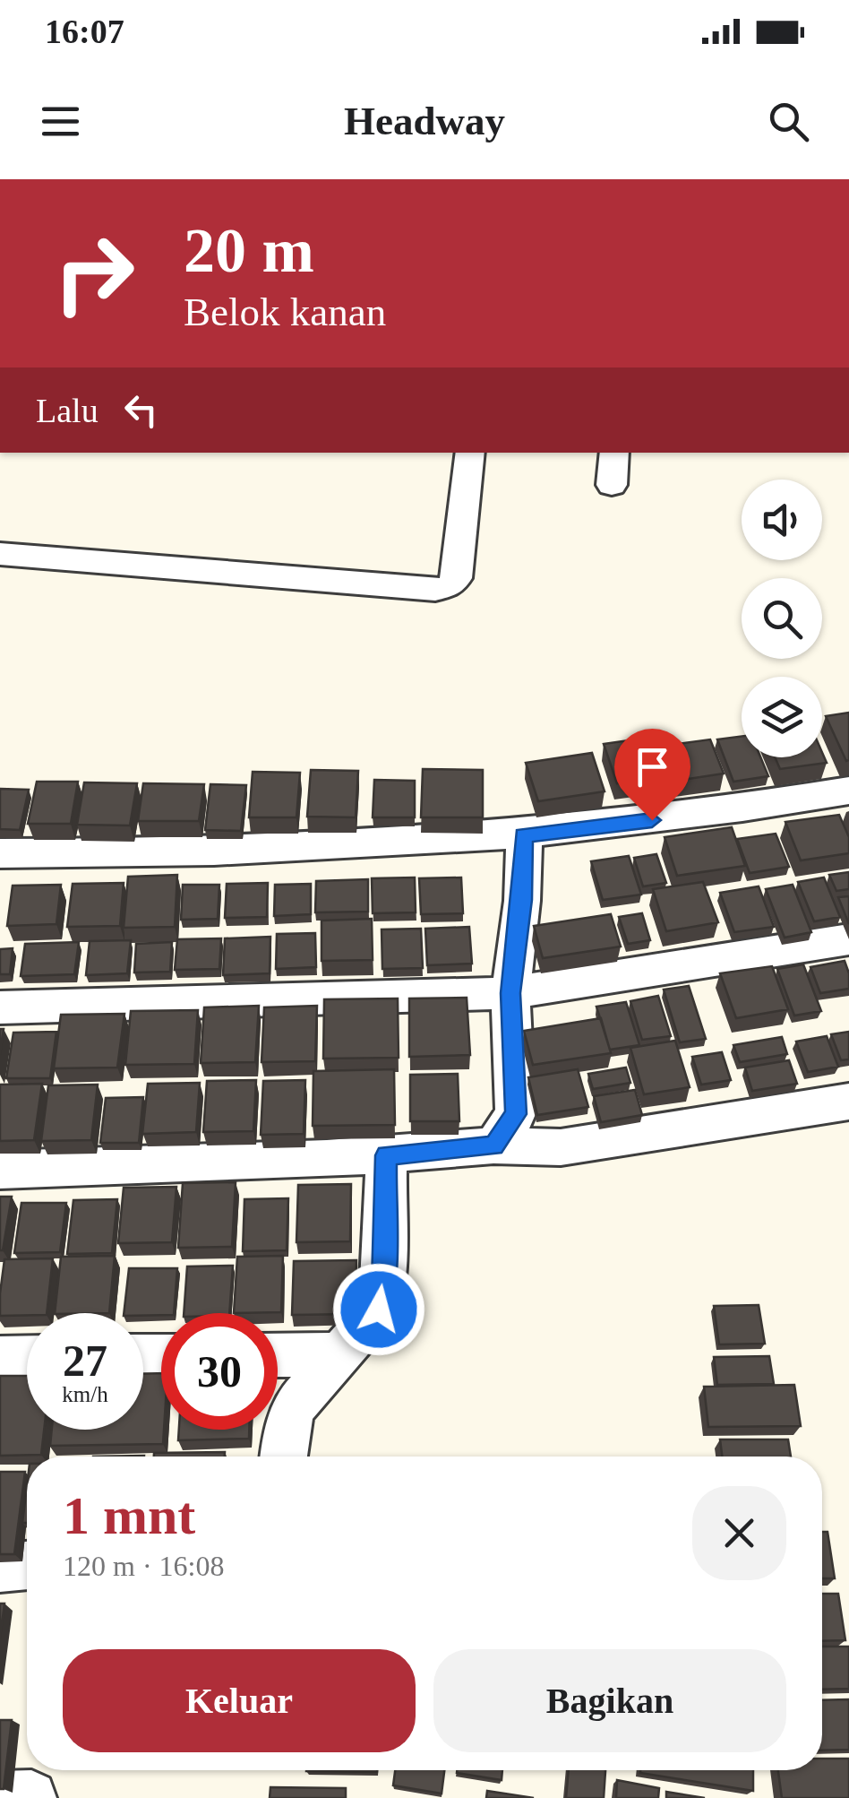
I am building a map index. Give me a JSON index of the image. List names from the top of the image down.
{
  "page": {
    "status": "16:07",
    "header": "Headway",
    "turn": ["20 m", "Belok kanan"],
    "then": "Lalu",
    "speed": "27 km/h",
    "limit": "30",
    "heading": ["1 mnt", "120 m · 16:08"],
    "buttons": ["Keluar", "Bagikan"]
  }
}
